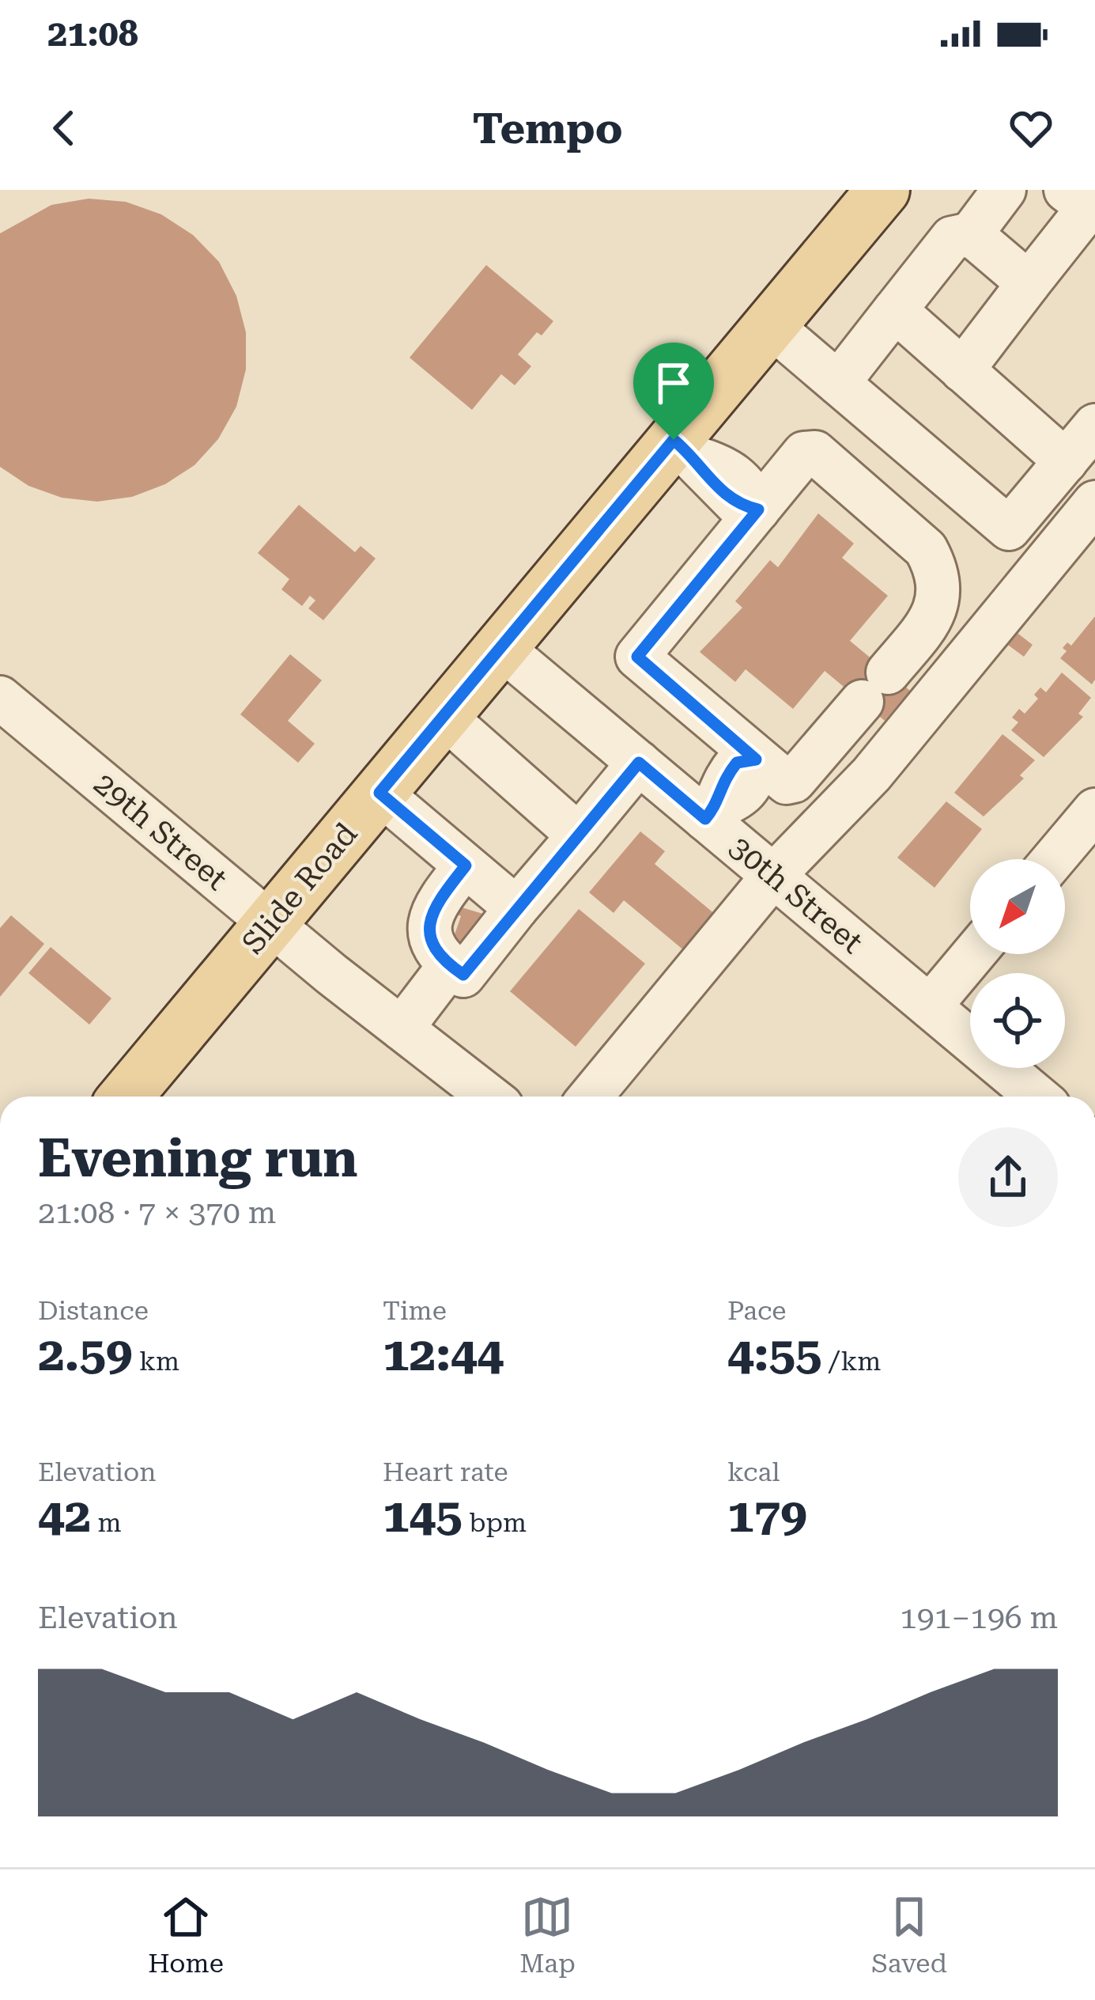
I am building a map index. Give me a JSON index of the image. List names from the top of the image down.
{
  "streets": {
    "main road": ["Slide Road"],
    "street": ["29th Street", "30th Street"]
  },
  "crossings": [
    ["29th Street", "Slide Road"],
    ["Slide Road", "30th Street"]
  ],
  "north": "bottom left",
  "page": {
    "status": "21:08",
    "header": "Tempo",
    "heading": ["Evening run", "21:08 · 7 × 370 m"],
    "stats": [
      ["Distance", "2.59 km"],
      ["Time", "12:44"],
      ["Pace", "4:55 /km"],
      ["Elevation", "42 m"],
      ["Heart rate", "145 bpm"],
      ["kcal", "179"]
    ],
    "chart": ["Elevation", "191–196 m"],
    "tabs": ["Home", "Map", "Saved"]
  }
}
